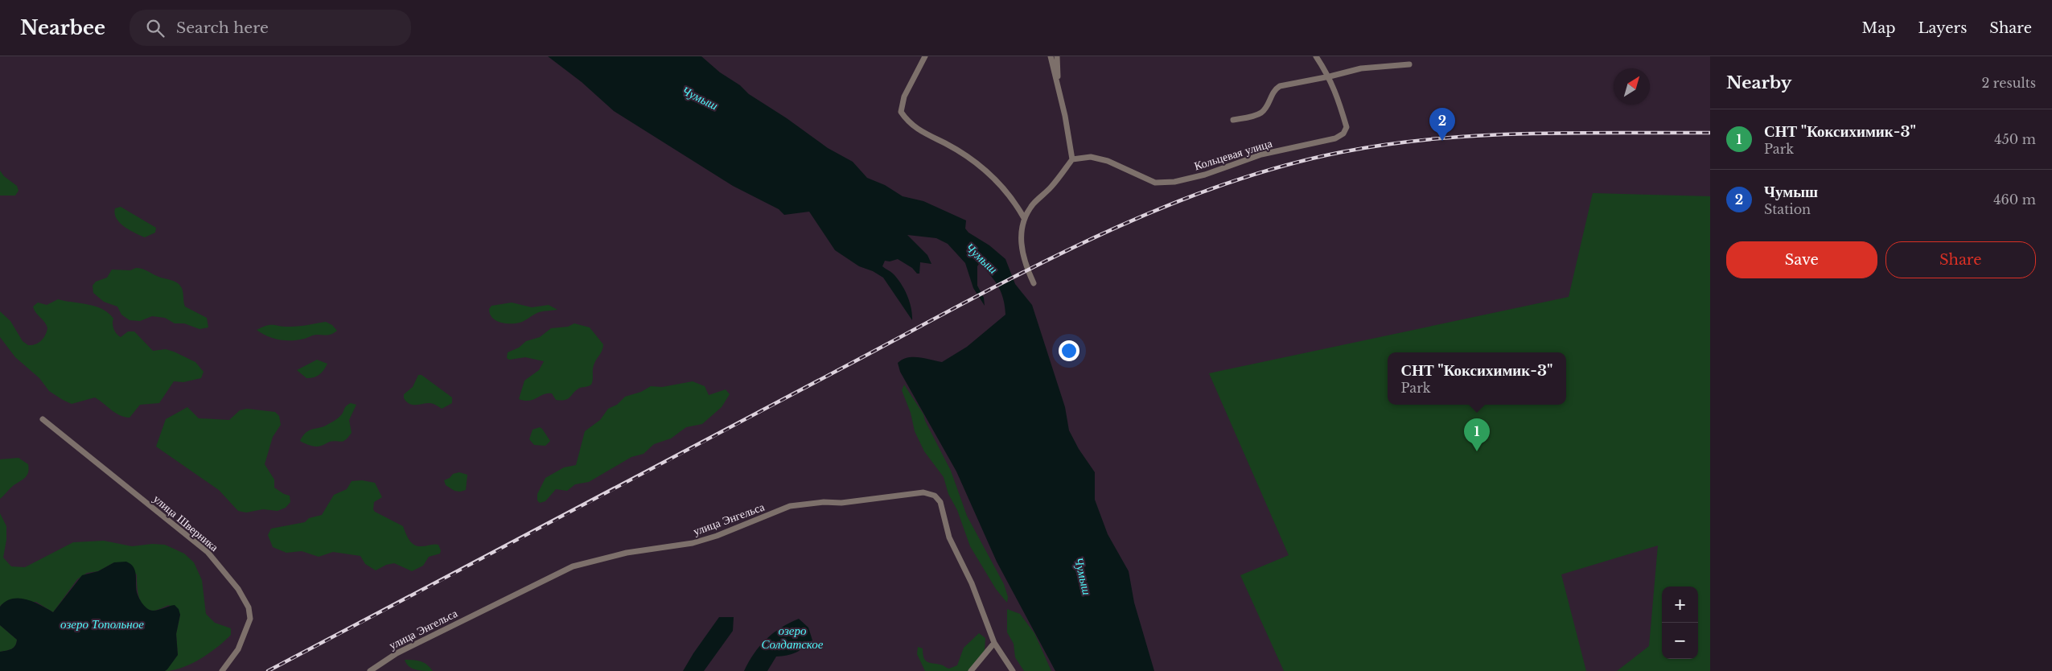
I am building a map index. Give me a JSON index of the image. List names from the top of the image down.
{
  "streets": {
    "street": ["Кольцевая улица", "улица Энгельса", "улица Шверника"]
  },
  "water": ["Чумыш", "озеро Топольное", "озеро Солдатское"],
  "north": "top right",
  "page": {
    "header": "Nearbee",
    "search": "Search here",
    "nav": ["Map", "Layers", "Share"],
    "heading": ["Nearby", "2 results"],
    "pins": ["2", "1"],
    "list": [
      {
        "mark": "1",
        "name": "СНТ \"Коксихимик-3\"",
        "note": "Park",
        "value": "450 m"
      },
      {
        "mark": "2",
        "name": "Чумыш",
        "note": "Station",
        "value": "460 m"
      }
    ],
    "buttons": ["Save", "Share"],
    "popup": ["СНТ \"Коксихимик-3\"", "Park"],
    "map_buttons": ["+", "−"]
  }
}
